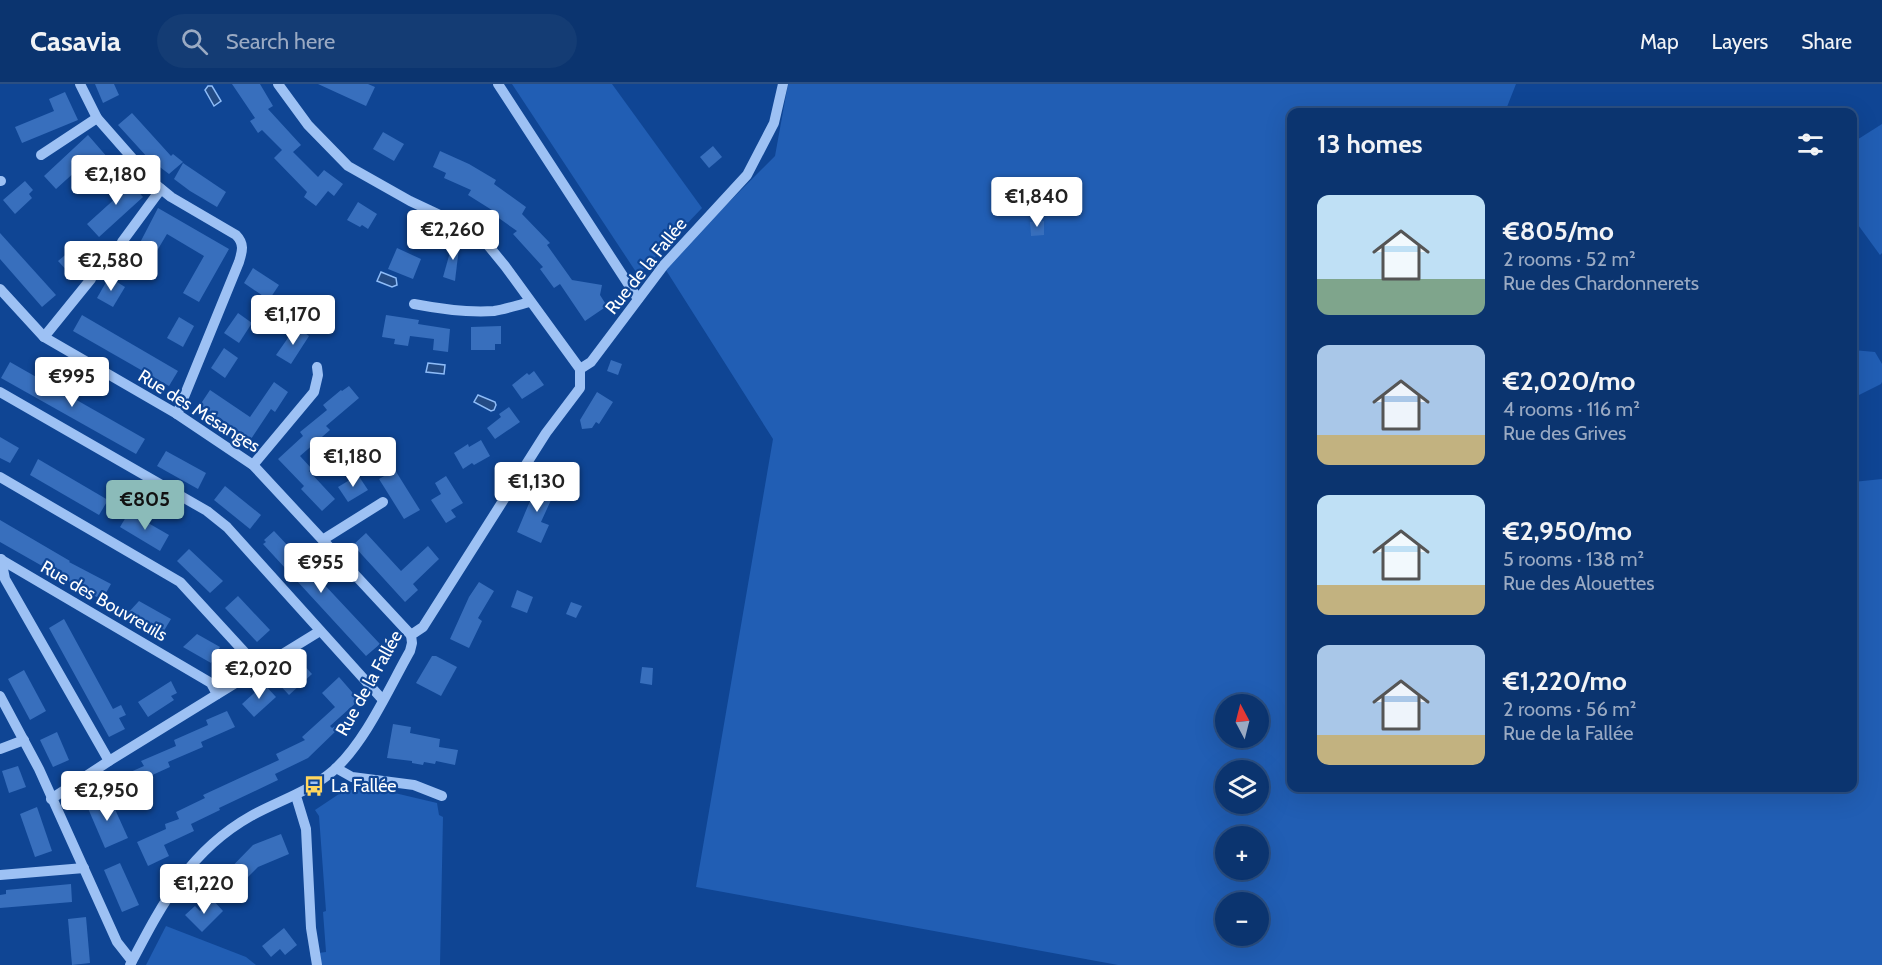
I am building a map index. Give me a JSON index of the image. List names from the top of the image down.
{
  "streets": {
    "street": ["Rue de la Fallée", "Rue des Mésanges", "Rue des Bouvreuils"]
  },
  "crossings": [
    ["Rue de la Fallée", "Rue des Mésanges"]
  ],
  "places": {
    "bus stop": ["La Fallée"]
  },
  "north": "top",
  "page": {
    "header": "Casavia",
    "search": "Search here",
    "nav": ["Map", "Layers", "Share"],
    "heading": "13 homes",
    "price": [
      "€2,180",
      "€1,840",
      "€2,260",
      "€2,580",
      "€1,170",
      "€995",
      "€1,180",
      "€1,130",
      "€805",
      "€955",
      "€2,020",
      "€2,950",
      "€1,220"
    ],
    "list": [
      {
        "name": "€805/mo",
        "note": "2 rooms · 52 m² · Rue des Chardonnerets"
      },
      {
        "name": "€2,020/mo",
        "note": "4 rooms · 116 m² · Rue des Grives"
      },
      {
        "name": "€2,950/mo",
        "note": "5 rooms · 138 m² · Rue des Alouettes"
      },
      {
        "name": "€1,220/mo",
        "note": "2 rooms · 56 m² · Rue de la Fallée"
      }
    ],
    "map_buttons": ["+", "−"]
  }
}
